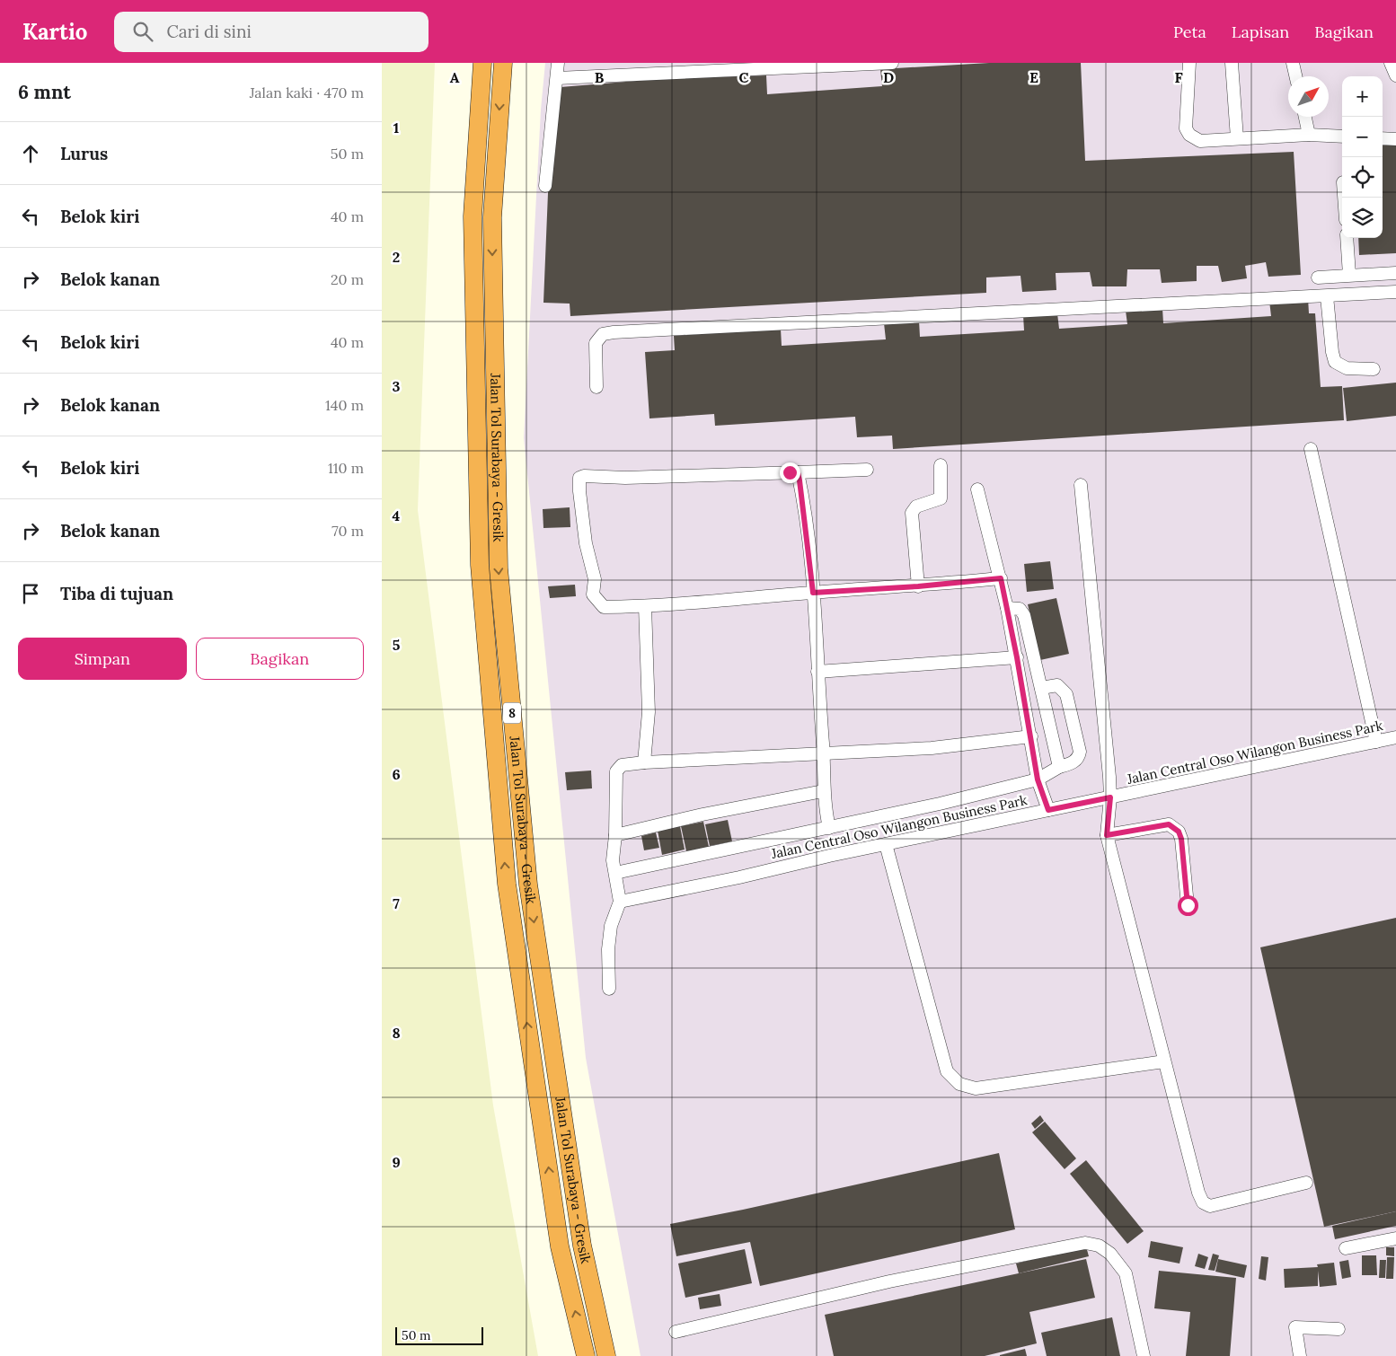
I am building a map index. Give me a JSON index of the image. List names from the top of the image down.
{
  "streets": {
    "highway": ["Jalan Tol Surabaya - Gresik", "8"],
    "lane": ["Jalan Central Oso Wilangon Business Park"]
  },
  "scale_bar": "50 m",
  "north": "top right",
  "page": {
    "header": "Kartio",
    "search": "Cari di sini",
    "nav": ["Peta", "Lapisan", "Bagikan"],
    "heading": ["6 mnt", "Jalan kaki · 470 m"],
    "map_buttons": ["+", "−"],
    "list": [
      ["Lurus", "50 m"],
      ["Belok kiri", "40 m"],
      ["Belok kanan", "20 m"],
      ["Belok kiri", "40 m"],
      ["Belok kanan", "140 m"],
      ["Belok kiri", "110 m"],
      ["Belok kanan", "70 m"],
      "Tiba di tujuan"
    ],
    "buttons": ["Simpan", "Bagikan"],
    "scale": "50 m"
  },
  "grid": {
    "columns": [
      "A",
      "B",
      "C",
      "D",
      "E",
      "F"
    ],
    "rows": [
      "1",
      "2",
      "3",
      "4",
      "5",
      "6",
      "7",
      "8",
      "9"
    ]
  }
}
